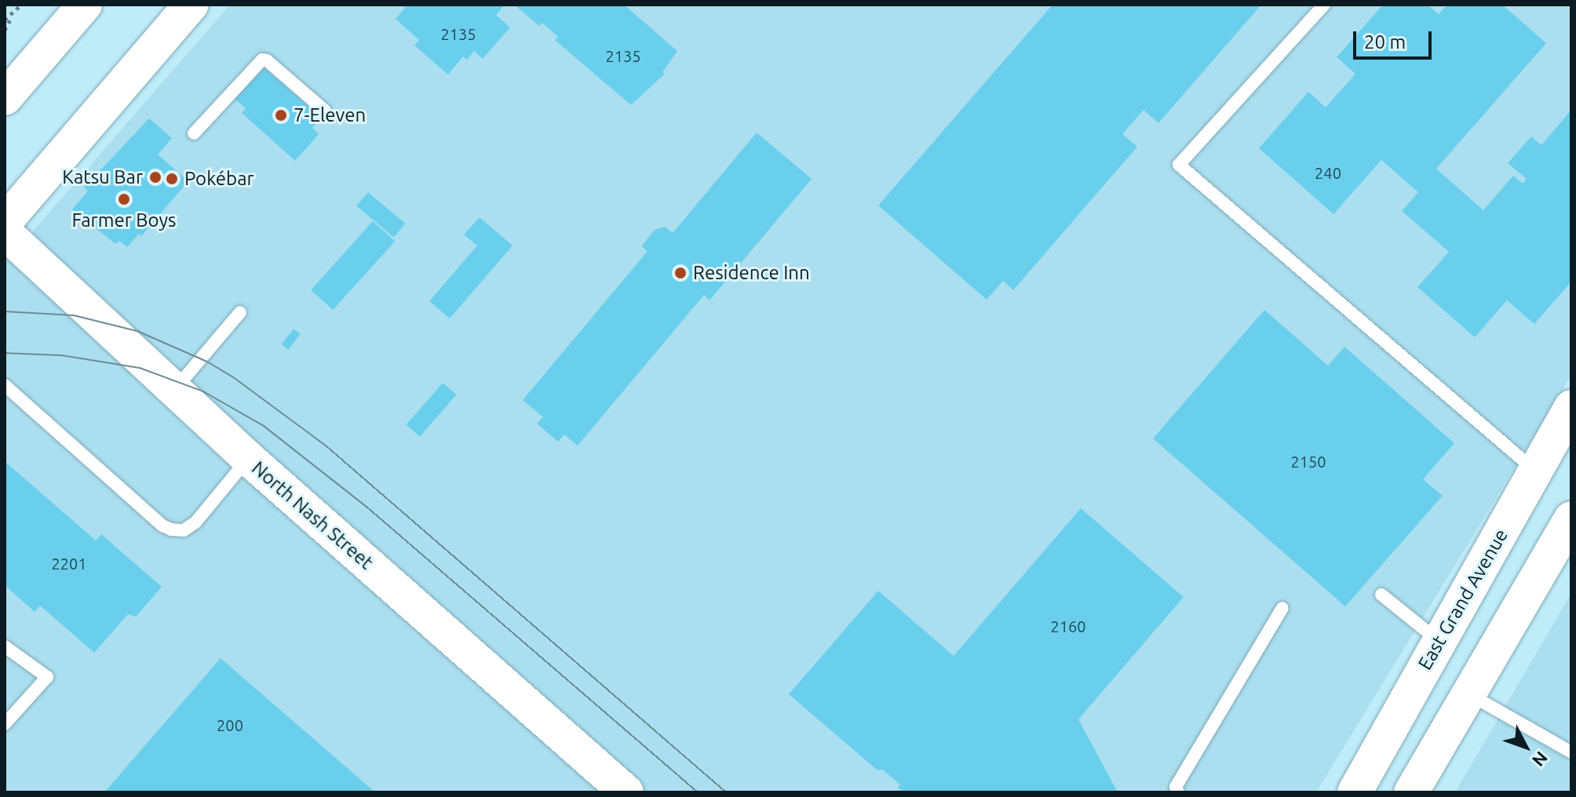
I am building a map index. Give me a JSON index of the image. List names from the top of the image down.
{
  "streets": {
    "street": ["North Nash Street", "East Grand Avenue"]
  },
  "places": [
    "7-Eleven",
    "Katsu Bar",
    "Pokébar",
    "Farmer Boys",
    "Residence Inn"
  ],
  "house_numbers": [
    "2135",
    "2135",
    "240",
    "2150",
    "2201",
    "2160",
    "200"
  ],
  "scale_bar": "20 m",
  "north": "bottom right"
}
